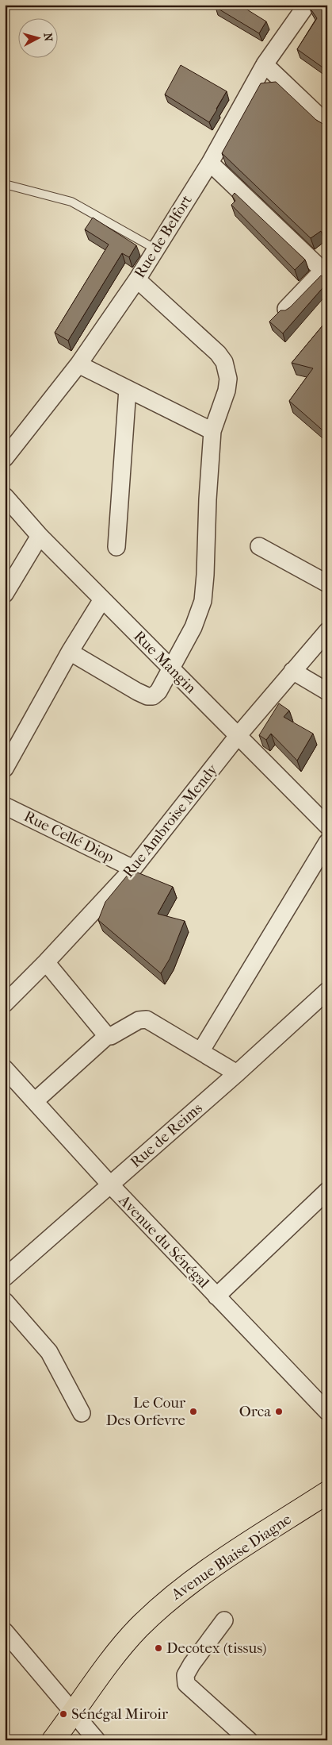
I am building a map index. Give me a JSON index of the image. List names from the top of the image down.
{
  "streets": {
    "main road": ["Avenue Blaise Diagne"],
    "street": [
      "Rue de Belfort",
      "Rue Mangin",
      "Rue Ambroise Mendy",
      "Rue Cellé Diop",
      "Rue de Reims",
      "Avenue du Sénégal"
    ]
  },
  "crossings": [
    ["Rue Mangin", "Rue Ambroise Mendy"],
    ["Rue Ambroise Mendy", "Rue Cellé Diop"],
    ["Rue de Reims", "Avenue du Sénégal"]
  ],
  "places": [
    "Le Cour Des Orfevre",
    "Orca",
    "Decotex (tissus)",
    "Sénégal Miroir"
  ],
  "north": "right"
}
